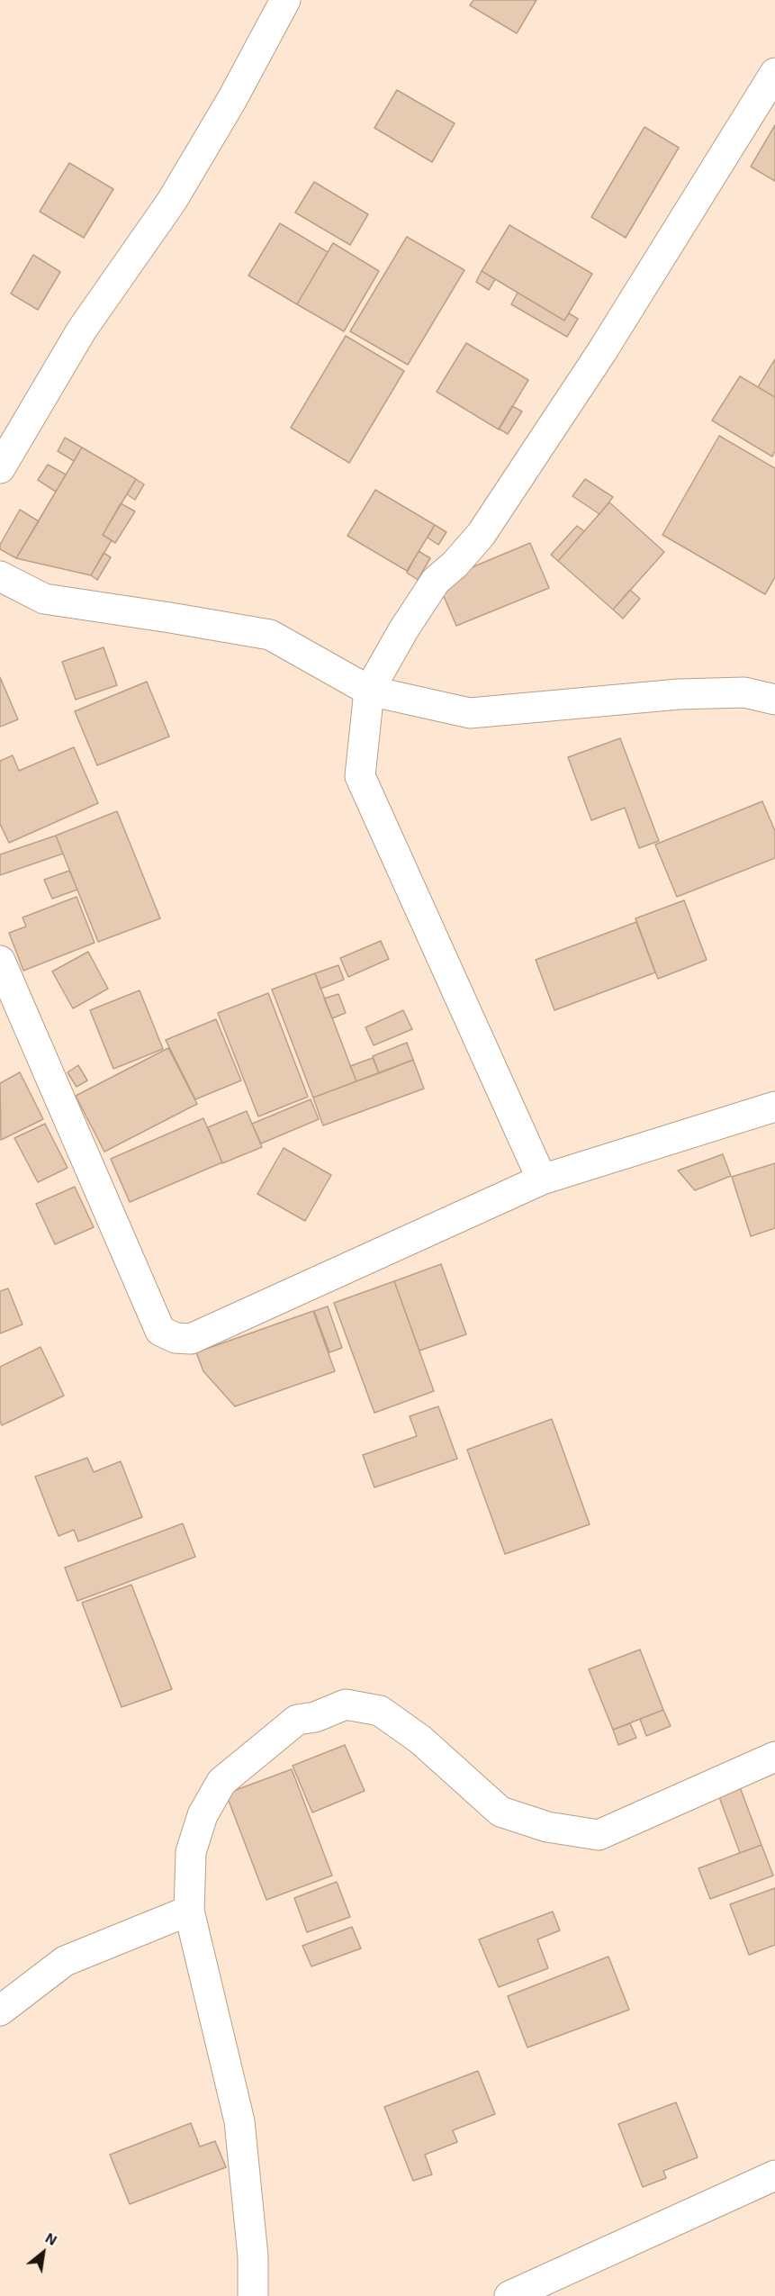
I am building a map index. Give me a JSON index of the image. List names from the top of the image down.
{
  "north": "top right"
}
